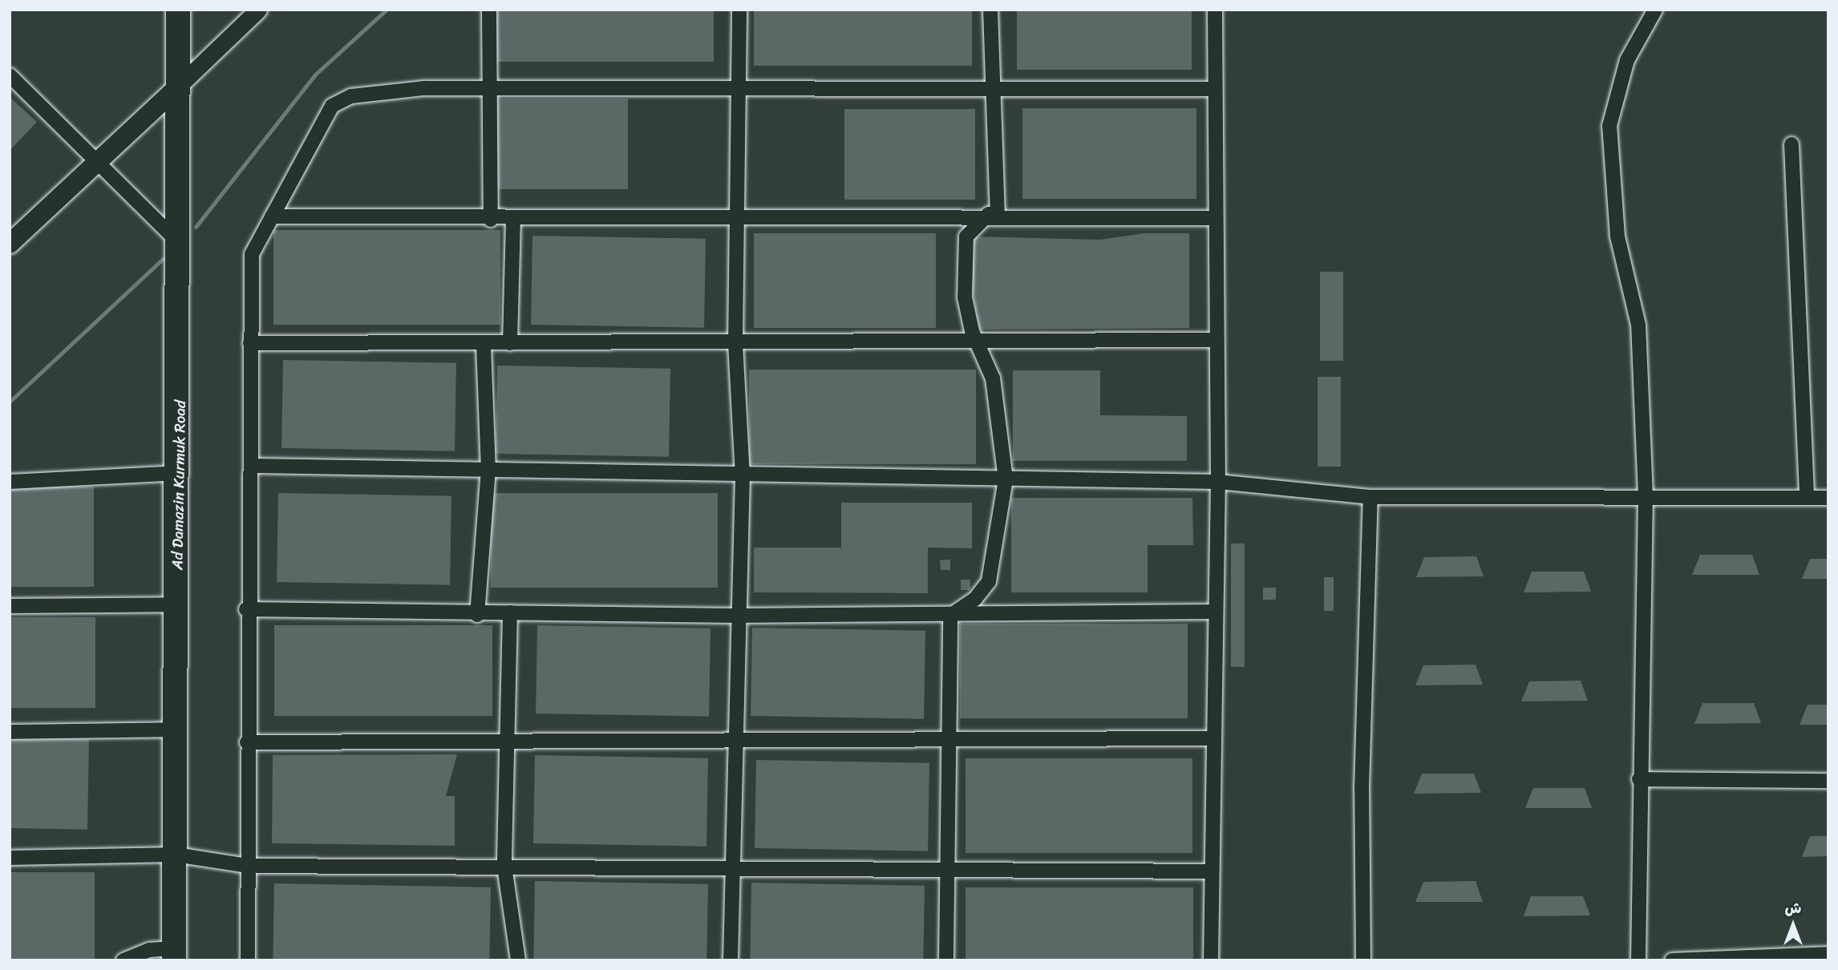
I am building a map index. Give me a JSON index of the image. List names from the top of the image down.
{
  "streets": {
    "highway": ["Ad Damazin Kurmuk Road"]
  },
  "north": "top"
}
